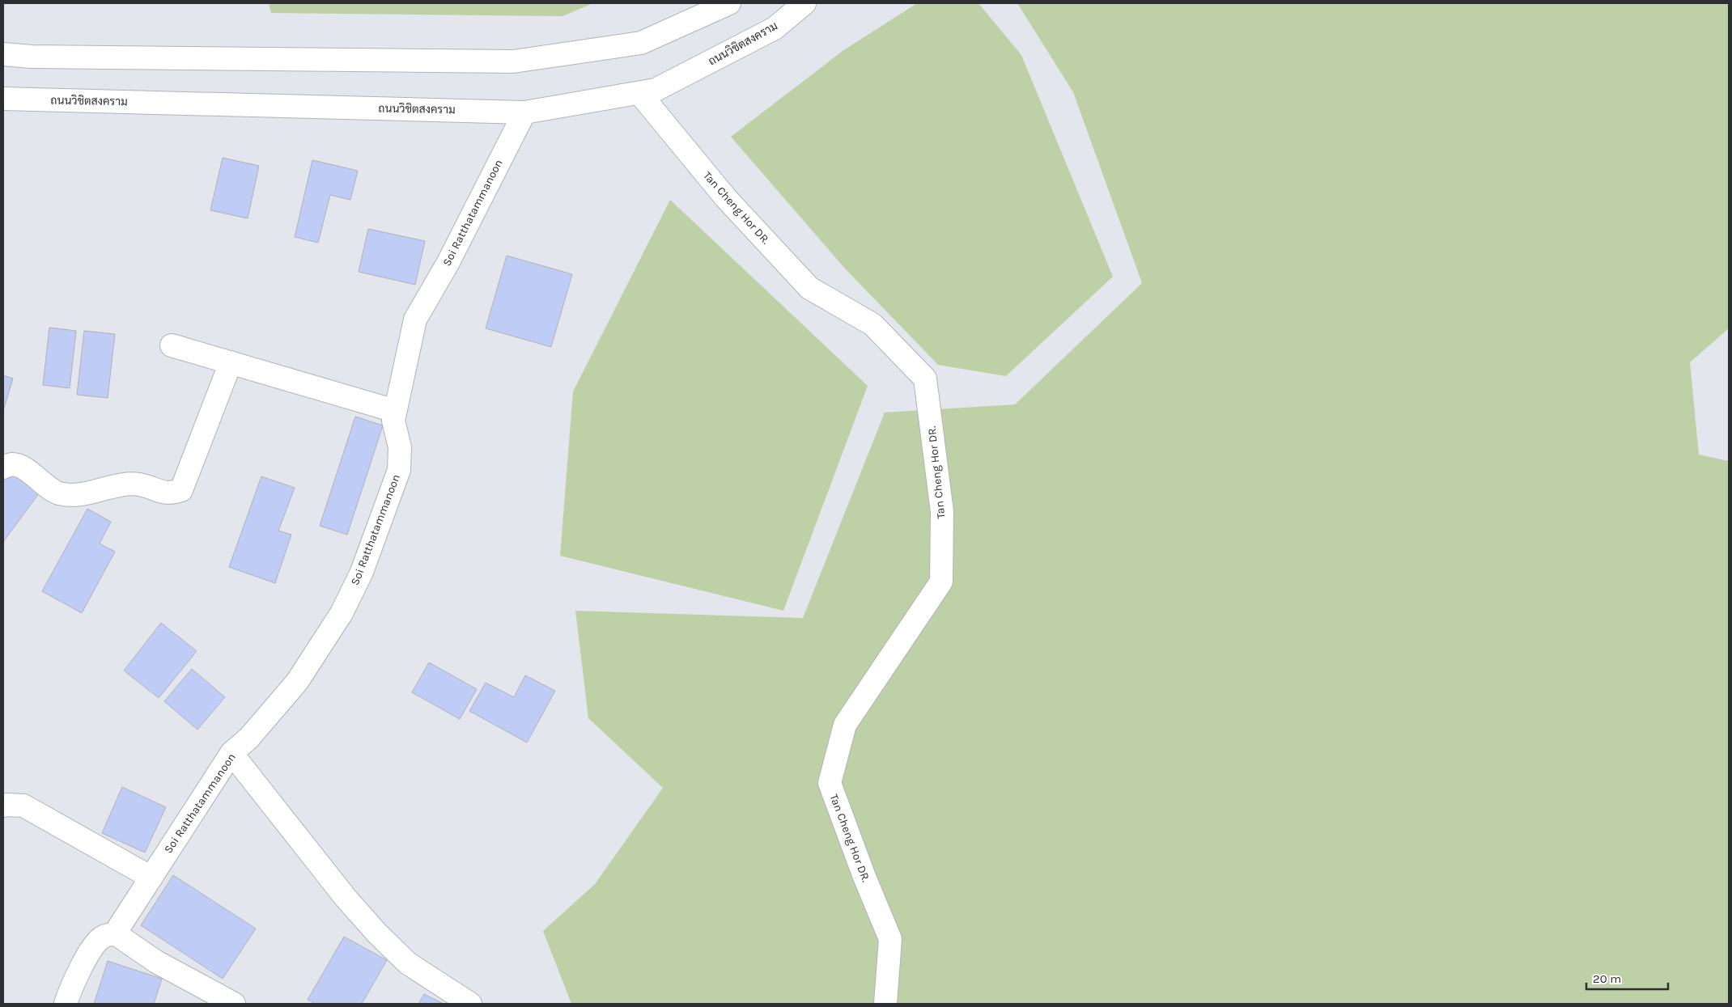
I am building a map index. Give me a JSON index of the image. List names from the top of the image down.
{
  "streets": {
    "street": ["ถนนวิชิตสงคราม", "Tan Cheng Hor DR.", "Soi Ratthatammanoon"]
  },
  "crossings": [
    ["ถนนวิชิตสงคราม", "Tan Cheng Hor DR."],
    ["ถนนวิชิตสงคราม", "Soi Ratthatammanoon"]
  ],
  "scale_bar": "20 m"
}
